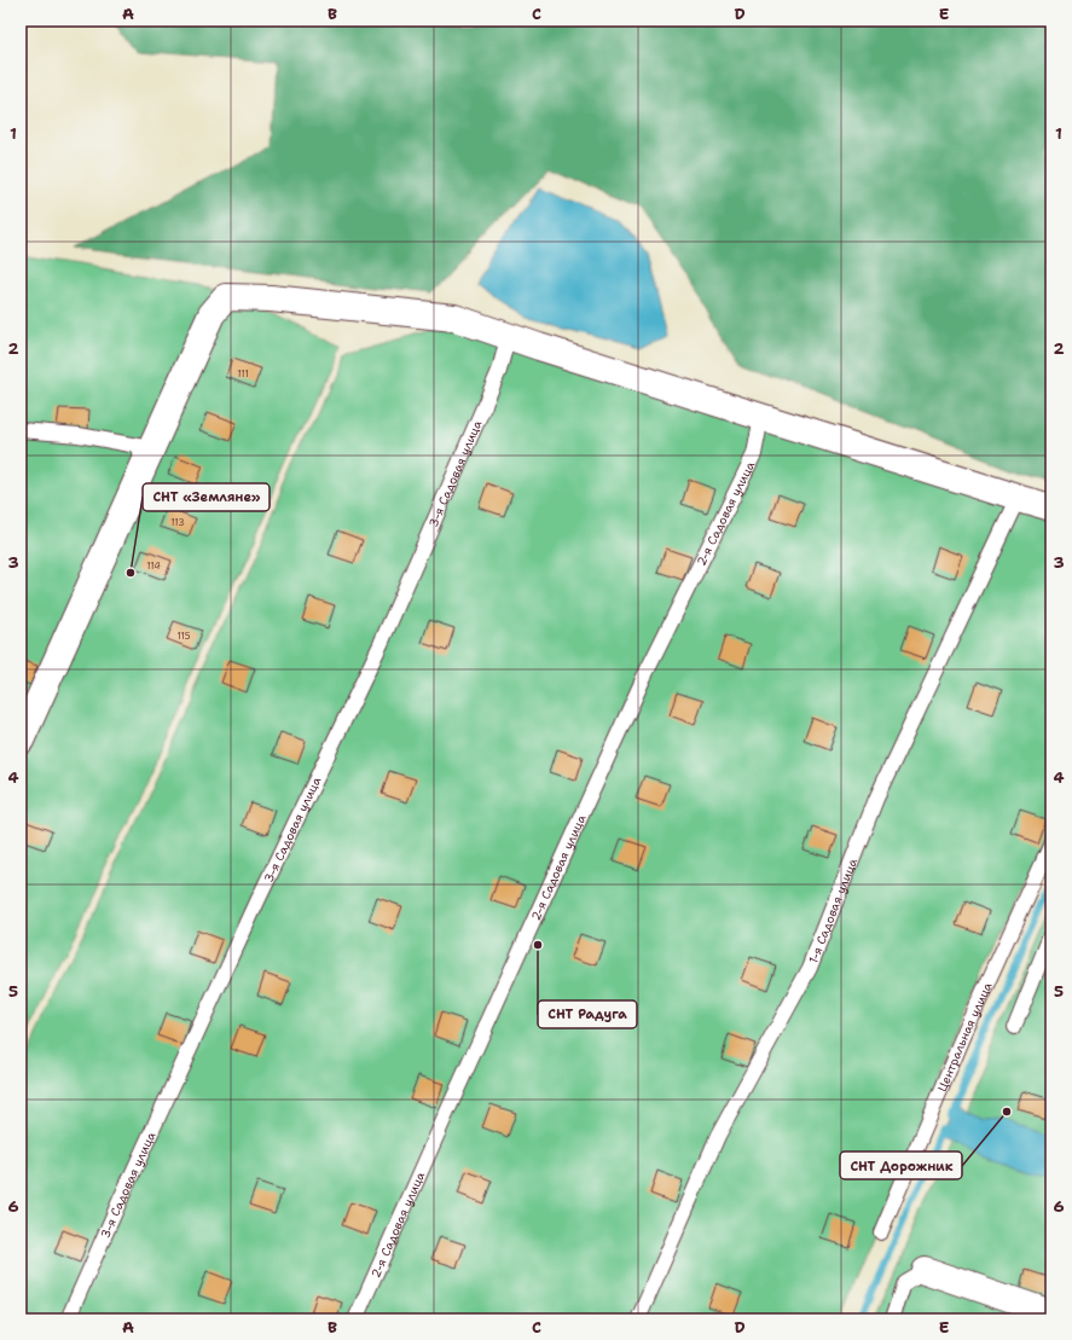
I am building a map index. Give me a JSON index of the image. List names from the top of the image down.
{
  "streets": {
    "lane": [
      "3-я Садовая улица",
      "2-я Садовая улица",
      "1-я Садовая улица",
      "Центральная улица"
    ]
  },
  "places": ["СНТ «Земляне»", "СНТ Радуга", "СНТ Дорожник"],
  "house_numbers": [
    "111",
    "113",
    "114",
    "115"
  ],
  "grid": {
    "columns": [
      "A",
      "B",
      "C",
      "D",
      "E"
    ],
    "rows": [
      "1",
      "2",
      "3",
      "4",
      "5",
      "6"
    ]
  }
}
